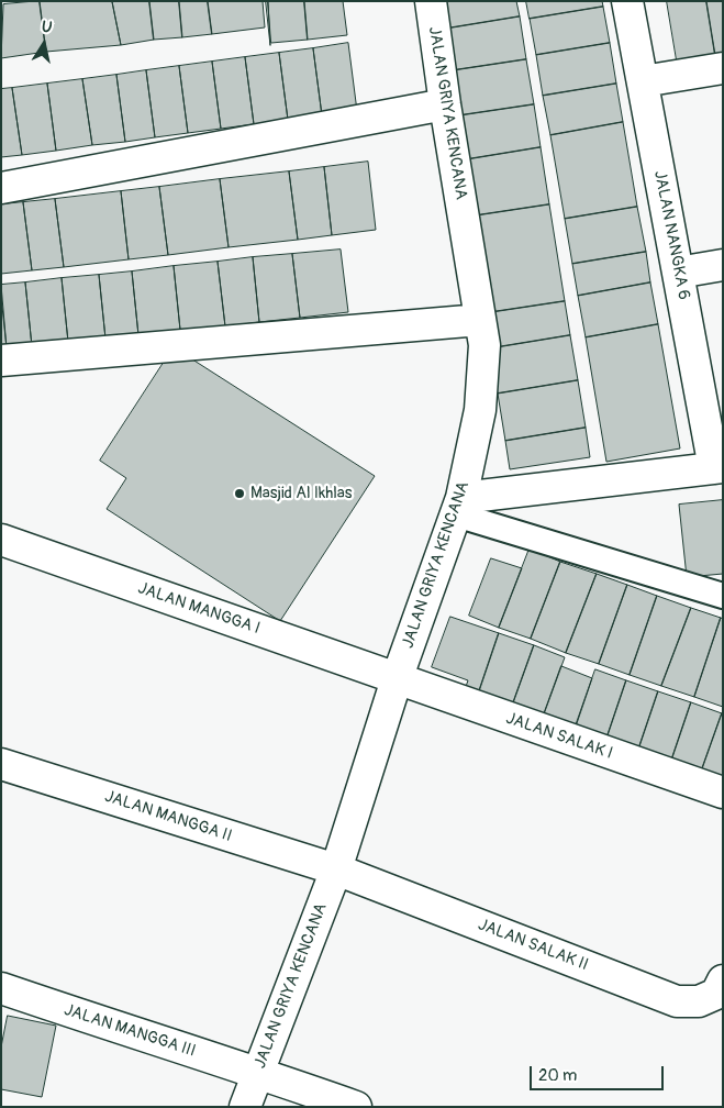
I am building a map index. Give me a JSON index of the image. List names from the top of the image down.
{
  "streets": {
    "street": [
      "JALAN GRIYA KENCANA",
      "JALAN NANGKA 6",
      "JALAN MANGGA I",
      "JALAN SALAK I",
      "JALAN MANGGA II",
      "JALAN SALAK II",
      "JALAN MANGGA III"
    ]
  },
  "crossings": [
    ["JALAN GRIYA KENCANA", "JALAN MANGGA I"],
    ["JALAN GRIYA KENCANA", "JALAN SALAK I"],
    ["JALAN GRIYA KENCANA", "JALAN MANGGA II"],
    ["JALAN GRIYA KENCANA", "JALAN SALAK II"],
    ["JALAN GRIYA KENCANA", "JALAN MANGGA III"],
    ["JALAN MANGGA I", "JALAN SALAK I"],
    ["JALAN MANGGA II", "JALAN SALAK II"]
  ],
  "places": ["Masjid Al Ikhlas"],
  "scale_bar": "20 m",
  "north": "top"
}
